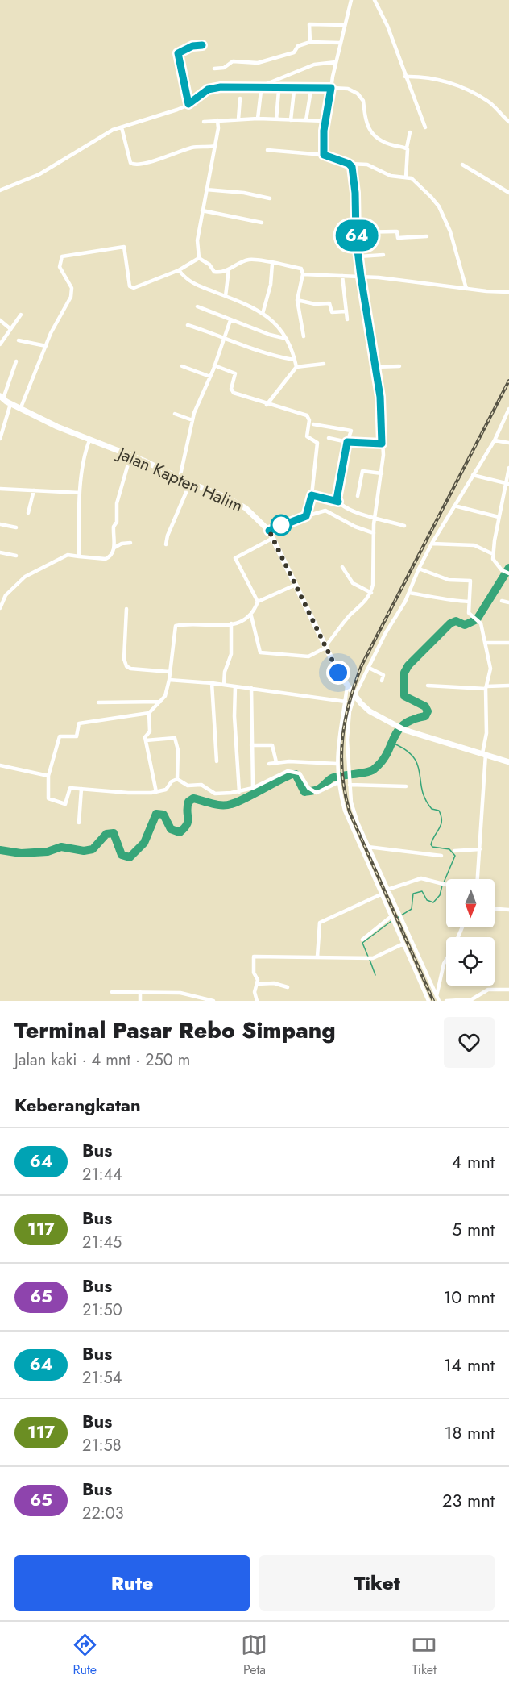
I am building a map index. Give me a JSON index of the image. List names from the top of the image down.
{
  "streets": {
    "main road": ["Jalan Kapten Halim"]
  },
  "lines": ["bus line 64"],
  "north": "bottom",
  "page": {
    "on_map": "64",
    "heading": [
      ["Terminal Pasar Rebo Simpang", "Jalan kaki · 4 mnt · 250 m"],
      "Keberangkatan"
    ],
    "list": [
      {
        "mark": "64",
        "name": "Bus",
        "note": "21:44",
        "value": "4 mnt"
      },
      {
        "mark": "117",
        "name": "Bus",
        "note": "21:45",
        "value": "5 mnt"
      },
      {
        "mark": "65",
        "name": "Bus",
        "note": "21:50",
        "value": "10 mnt"
      },
      {
        "mark": "64",
        "name": "Bus",
        "note": "21:54",
        "value": "14 mnt"
      },
      {
        "mark": "117",
        "name": "Bus",
        "note": "21:58",
        "value": "18 mnt"
      },
      {
        "mark": "65",
        "name": "Bus",
        "note": "22:03",
        "value": "23 mnt"
      }
    ],
    "buttons": ["Rute", "Tiket"],
    "tabs": ["Rute", "Peta", "Tiket"]
  }
}
